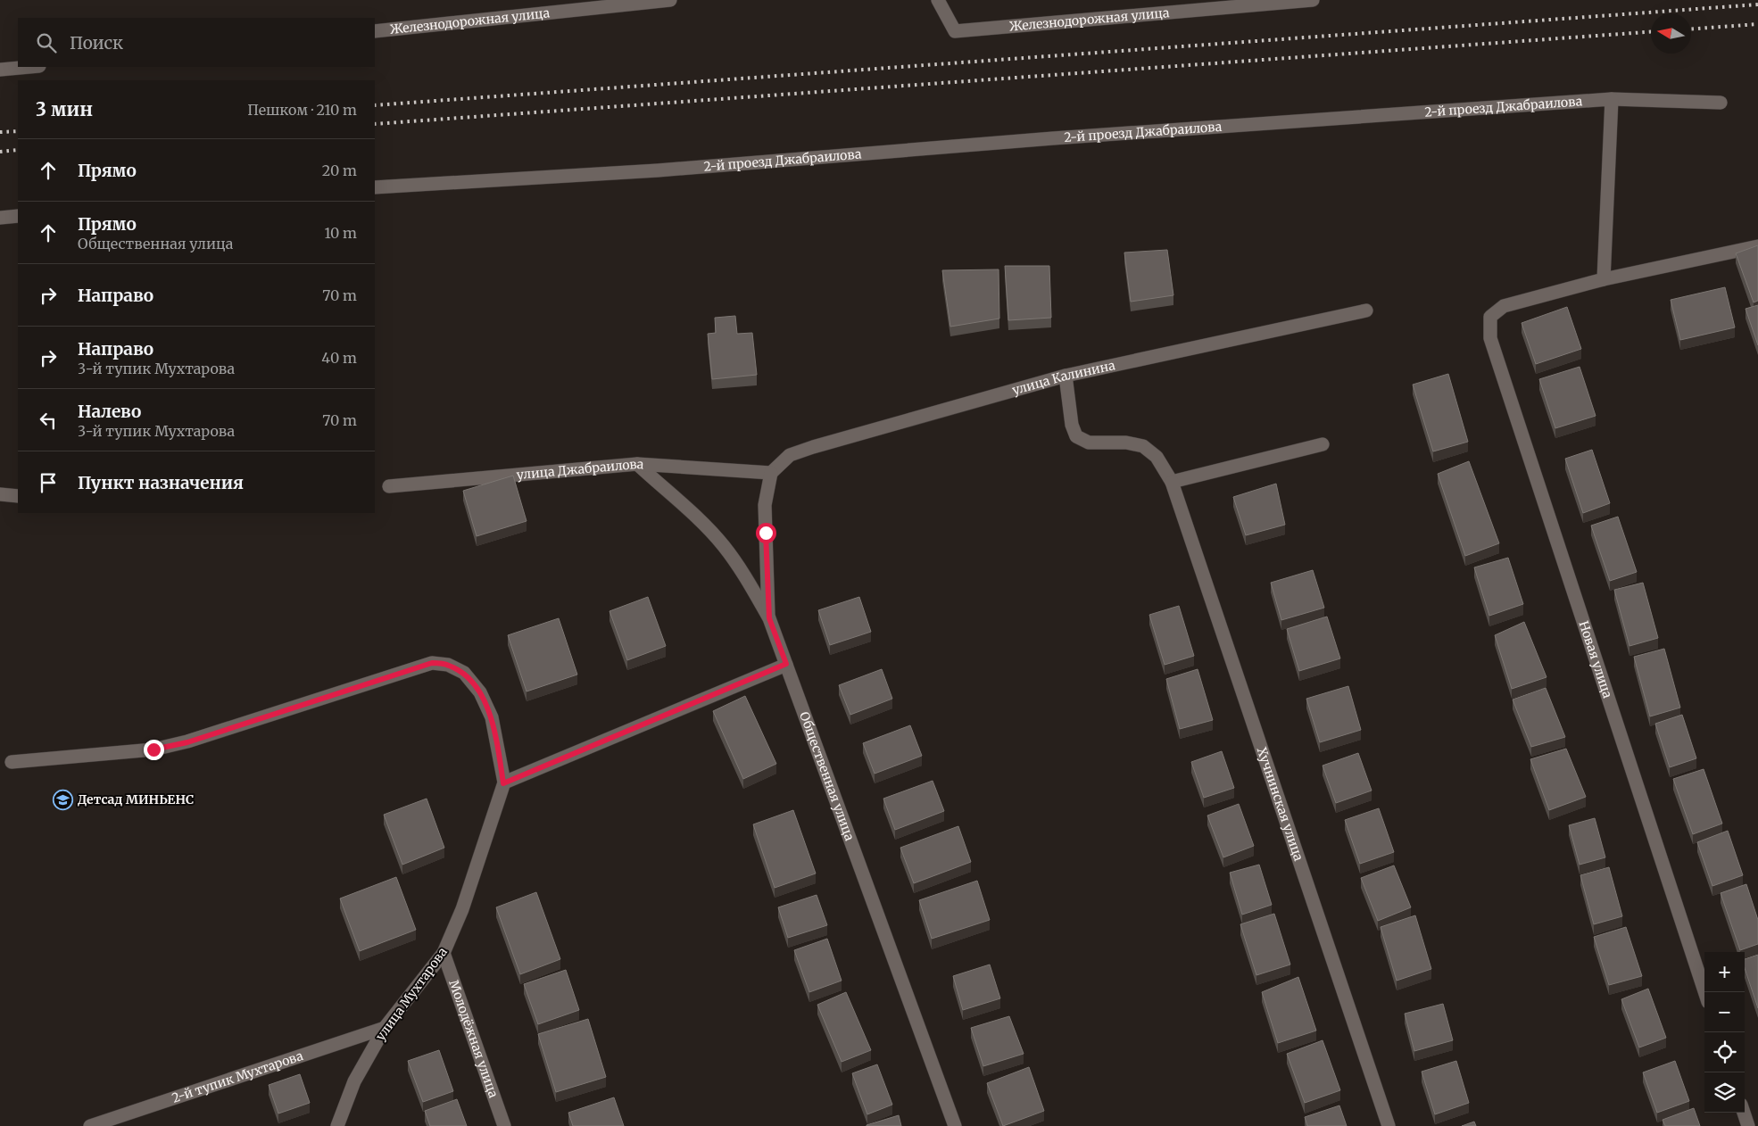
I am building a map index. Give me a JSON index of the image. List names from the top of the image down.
{
  "streets": {
    "street": [
      "Железнодорожная улица",
      "2-й проезд Джабраилова",
      "улица Калинина",
      "улица Джабраилова",
      "Новая улица",
      "Общественная улица",
      "Хучнинская улица",
      "улица Мухтарова",
      "Молодёжная улица",
      "2-й тупик Мухтарова"
    ]
  },
  "crossings": [
    ["улица Калинина", "улица Джабраилова"],
    ["улица Калинина", "Хучнинская улица"],
    ["улица Джабраилова", "Общественная улица"],
    ["улица Мухтарова", "Молодёжная улица"],
    ["улица Мухтарова", "2-й тупик Мухтарова"]
  ],
  "places": {
    "school or university": ["Детсад МИНЬЕНС"]
  },
  "north": "left",
  "page": {
    "search": "Поиск",
    "heading": ["3 мин", "Пешком · 210 m"],
    "list": [
      ["Прямо", "20 m"],
      ["Прямо", "Общественная улица", "10 m"],
      ["Направо", "70 m"],
      ["Направо", "3-й тупик Мухтарова", "40 m"],
      ["Налево", "3-й тупик Мухтарова", "70 m"],
      "Пункт назначения"
    ],
    "map_buttons": ["+", "−"]
  }
}
